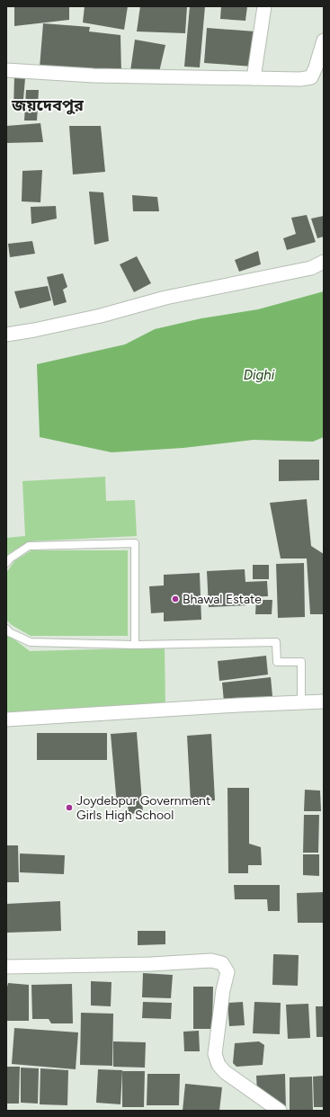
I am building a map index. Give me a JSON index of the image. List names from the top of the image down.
{
  "districts": ["জয়দেবপুর"],
  "water": ["Dighi"],
  "places": ["Bhawal Estate", "Joydebpur Government Girls High School"]
}
